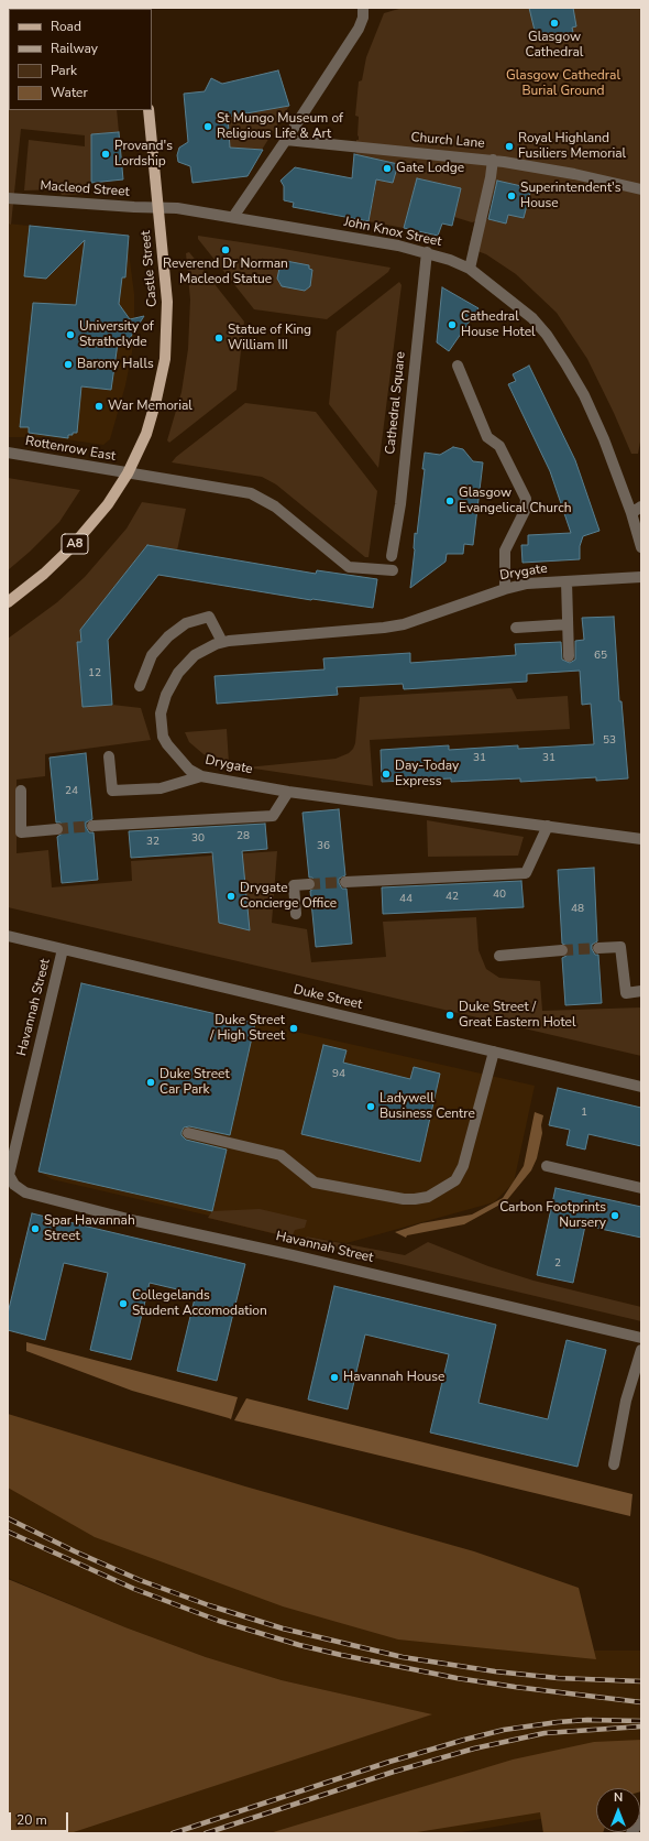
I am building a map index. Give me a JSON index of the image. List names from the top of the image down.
{
  "streets": {
    "main road": ["Castle Street", "A8"],
    "street": [
      "Church Lane",
      "Macleod Street",
      "John Knox Street",
      "Cathedral Square",
      "Rottenrow East",
      "Drygate",
      "Duke Street",
      "Havannah Street"
    ]
  },
  "crossings": [
    ["Macleod Street", "John Knox Street"],
    ["Macleod Street", "Castle Street"],
    ["John Knox Street", "Castle Street"],
    ["John Knox Street", "Cathedral Square"],
    ["Castle Street", "Rottenrow East"],
    ["Castle Street", "A8"],
    ["Rottenrow East", "A8"],
    ["Duke Street", "Havannah Street"]
  ],
  "parks": ["Glasgow Cathedral Burial Ground"],
  "places": [
    "Glasgow Cathedral",
    "St Mungo Museum of Religious Life & Art",
    "Royal Highland Fusiliers Memorial",
    "Provand's Lordship",
    "Gate Lodge",
    "Superintendent's House",
    "Reverend Dr Norman Macleod Statue",
    "Cathedral House Hotel",
    "University of Strathclyde",
    "Statue of King William III",
    "Barony Halls",
    "War Memorial",
    "Glasgow Evangelical Church",
    "Day-Today Express",
    "Drygate Concierge Office",
    "Duke Street / Great Eastern Hotel",
    "Duke Street / High Street",
    "Duke Street Car Park",
    "Ladywell Business Centre",
    "Carbon Footprints Nursery",
    "Spar Havannah Street",
    "Collegelands Student Accomodation",
    "Havannah House"
  ],
  "house_numbers": [
    "65",
    "12",
    "53",
    "31",
    "31",
    "24",
    "28",
    "30",
    "32",
    "36",
    "40",
    "42",
    "44",
    "48",
    "94",
    "1",
    "2"
  ],
  "legend": [
    "Road",
    "Railway",
    "Park",
    "Water"
  ],
  "scale_bar": "20 m",
  "north": "top"
}
